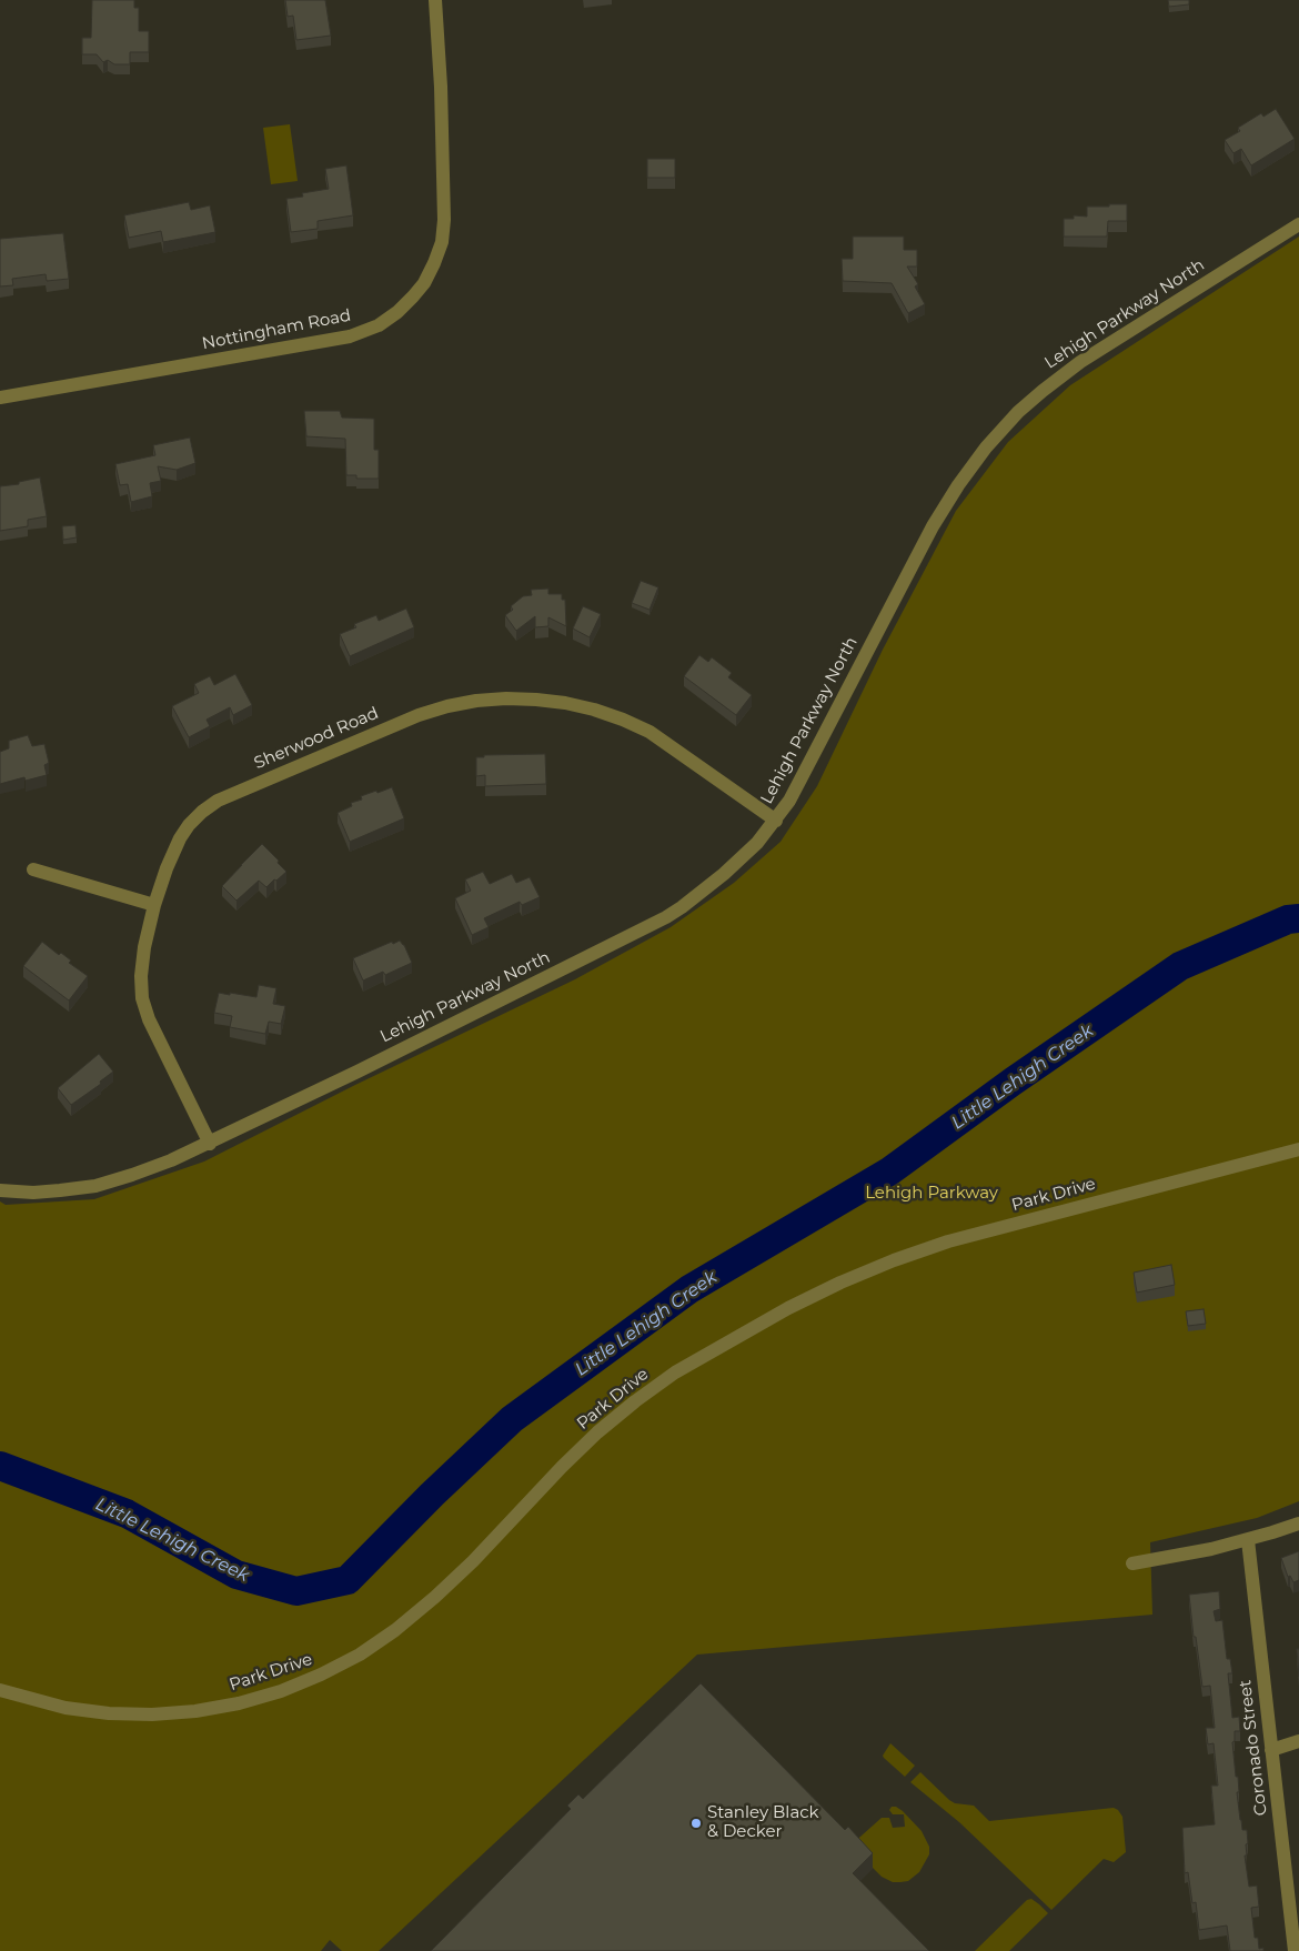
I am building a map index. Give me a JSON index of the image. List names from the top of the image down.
{
  "streets": {
    "street": [
      "Lehigh Parkway North",
      "Nottingham Road",
      "Sherwood Road",
      "Park Drive",
      "Coronado Street"
    ]
  },
  "crossings": [
    ["Lehigh Parkway North", "Sherwood Road"]
  ],
  "water": ["Little Lehigh Creek"],
  "parks": ["Lehigh Parkway"],
  "places": ["Stanley Black & Decker"]
}
